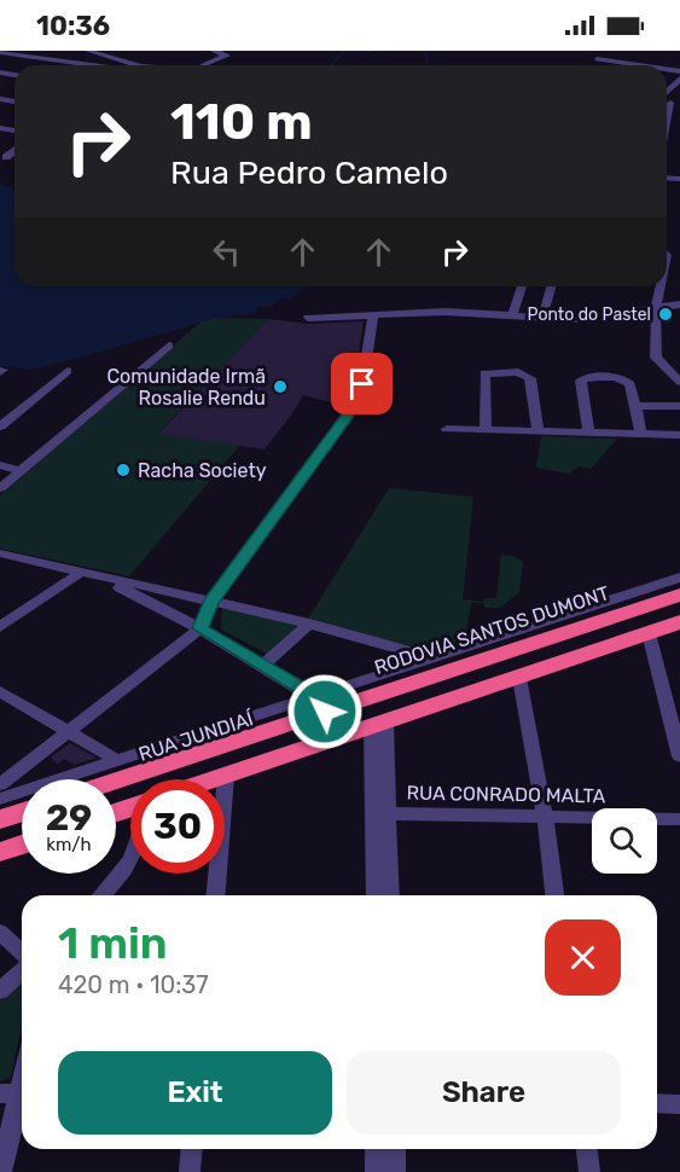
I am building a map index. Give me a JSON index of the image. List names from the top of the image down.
{
  "streets": {
    "highway": ["RODOVIA SANTOS DUMONT"],
    "street": ["RUA JUNDIAÍ", "RUA CONRADO MALTA"]
  },
  "crossings": [
    ["RODOVIA SANTOS DUMONT", "RUA JUNDIAÍ"]
  ],
  "places": ["Ponto do Pastel", "Comunidade Irmã Rosalie Rendu", "Racha Society"],
  "page": {
    "status": "10:36",
    "turn": ["110 m", "Rua Pedro Camelo"],
    "speed": "29 km/h",
    "limit": "30",
    "heading": ["1 min", "420 m · 10:37"],
    "buttons": ["Exit", "Share"]
  }
}
